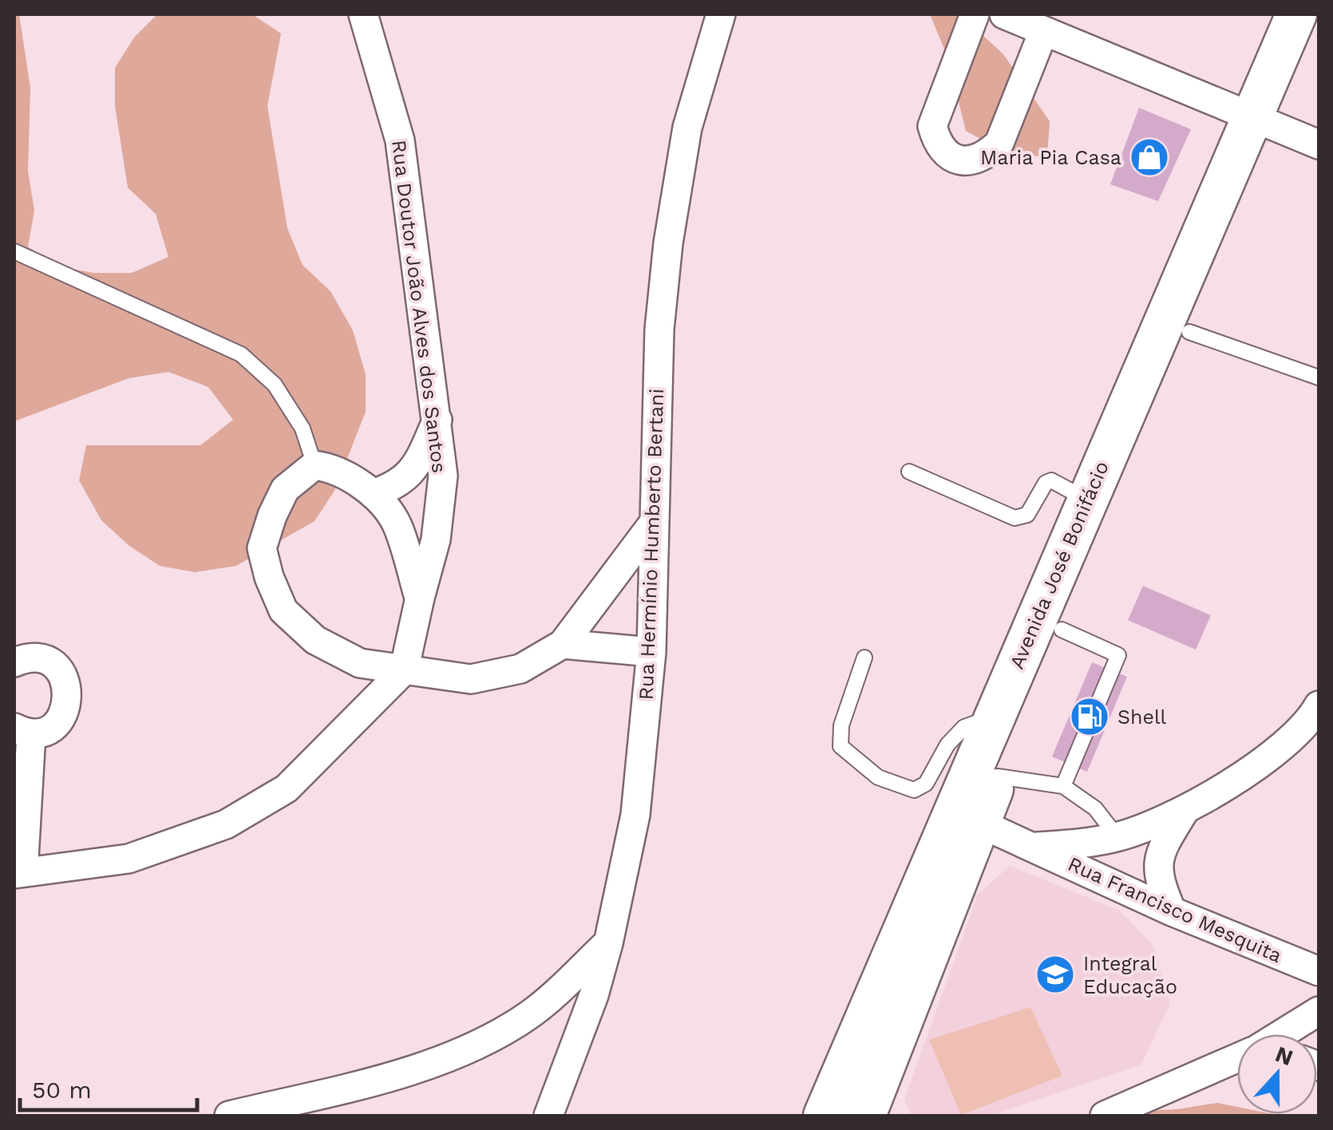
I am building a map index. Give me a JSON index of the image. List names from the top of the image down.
{
  "streets": {
    "main road": ["Avenida José Bonifácio"],
    "street": ["Rua Doutor João Alves dos Santos", "Rua Hermínio Humberto Bertani", "Rua Francisco Mesquita"]
  },
  "crossings": [
    ["Avenida José Bonifácio", "Rua Francisco Mesquita"]
  ],
  "places": {
    "shop": ["Maria Pia Casa"],
    "fuel station": ["Shell"],
    "school or university": ["Integral Educação"]
  },
  "scale_bar": "50 m",
  "north": "top"
}
